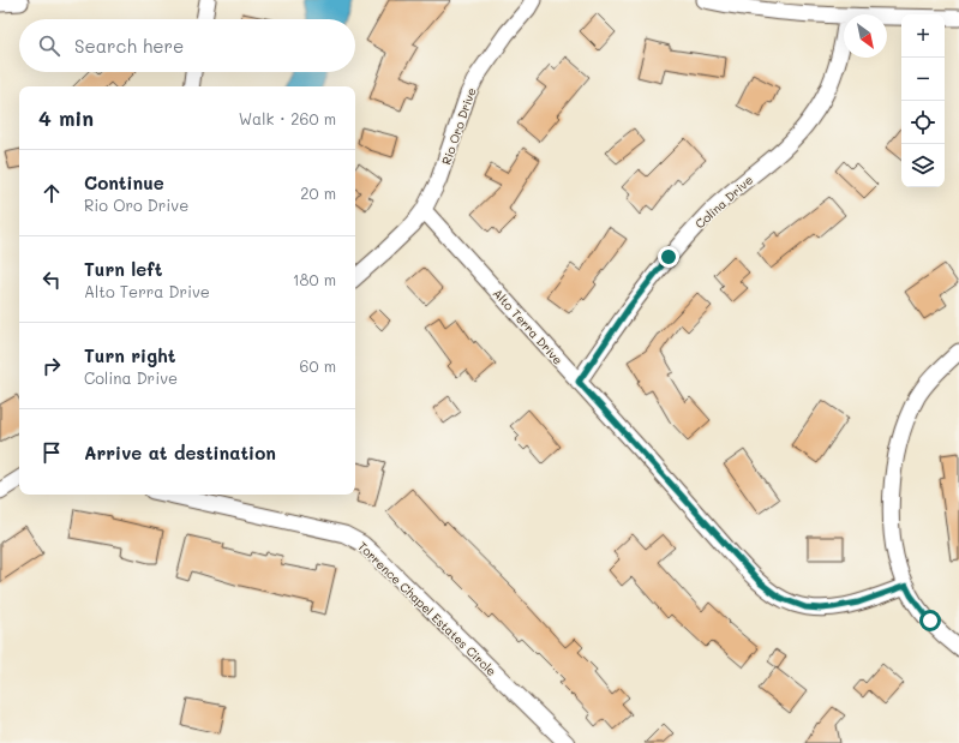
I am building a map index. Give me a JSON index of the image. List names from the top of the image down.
{
  "streets": {
    "street": [
      "Rio Oro Drive",
      "Colina Drive",
      "Alto Terra Drive",
      "Torrence Chapel Estates Circle"
    ]
  },
  "crossings": [
    ["Rio Oro Drive", "Alto Terra Drive"],
    ["Colina Drive", "Alto Terra Drive"]
  ],
  "north": "bottom right",
  "page": {
    "map_buttons": ["+", "−"],
    "search": "Search here",
    "heading": ["4 min", "Walk · 260 m"],
    "list": [
      ["Continue", "Rio Oro Drive", "20 m"],
      ["Turn left", "Alto Terra Drive", "180 m"],
      ["Turn right", "Colina Drive", "60 m"],
      "Arrive at destination"
    ]
  }
}
